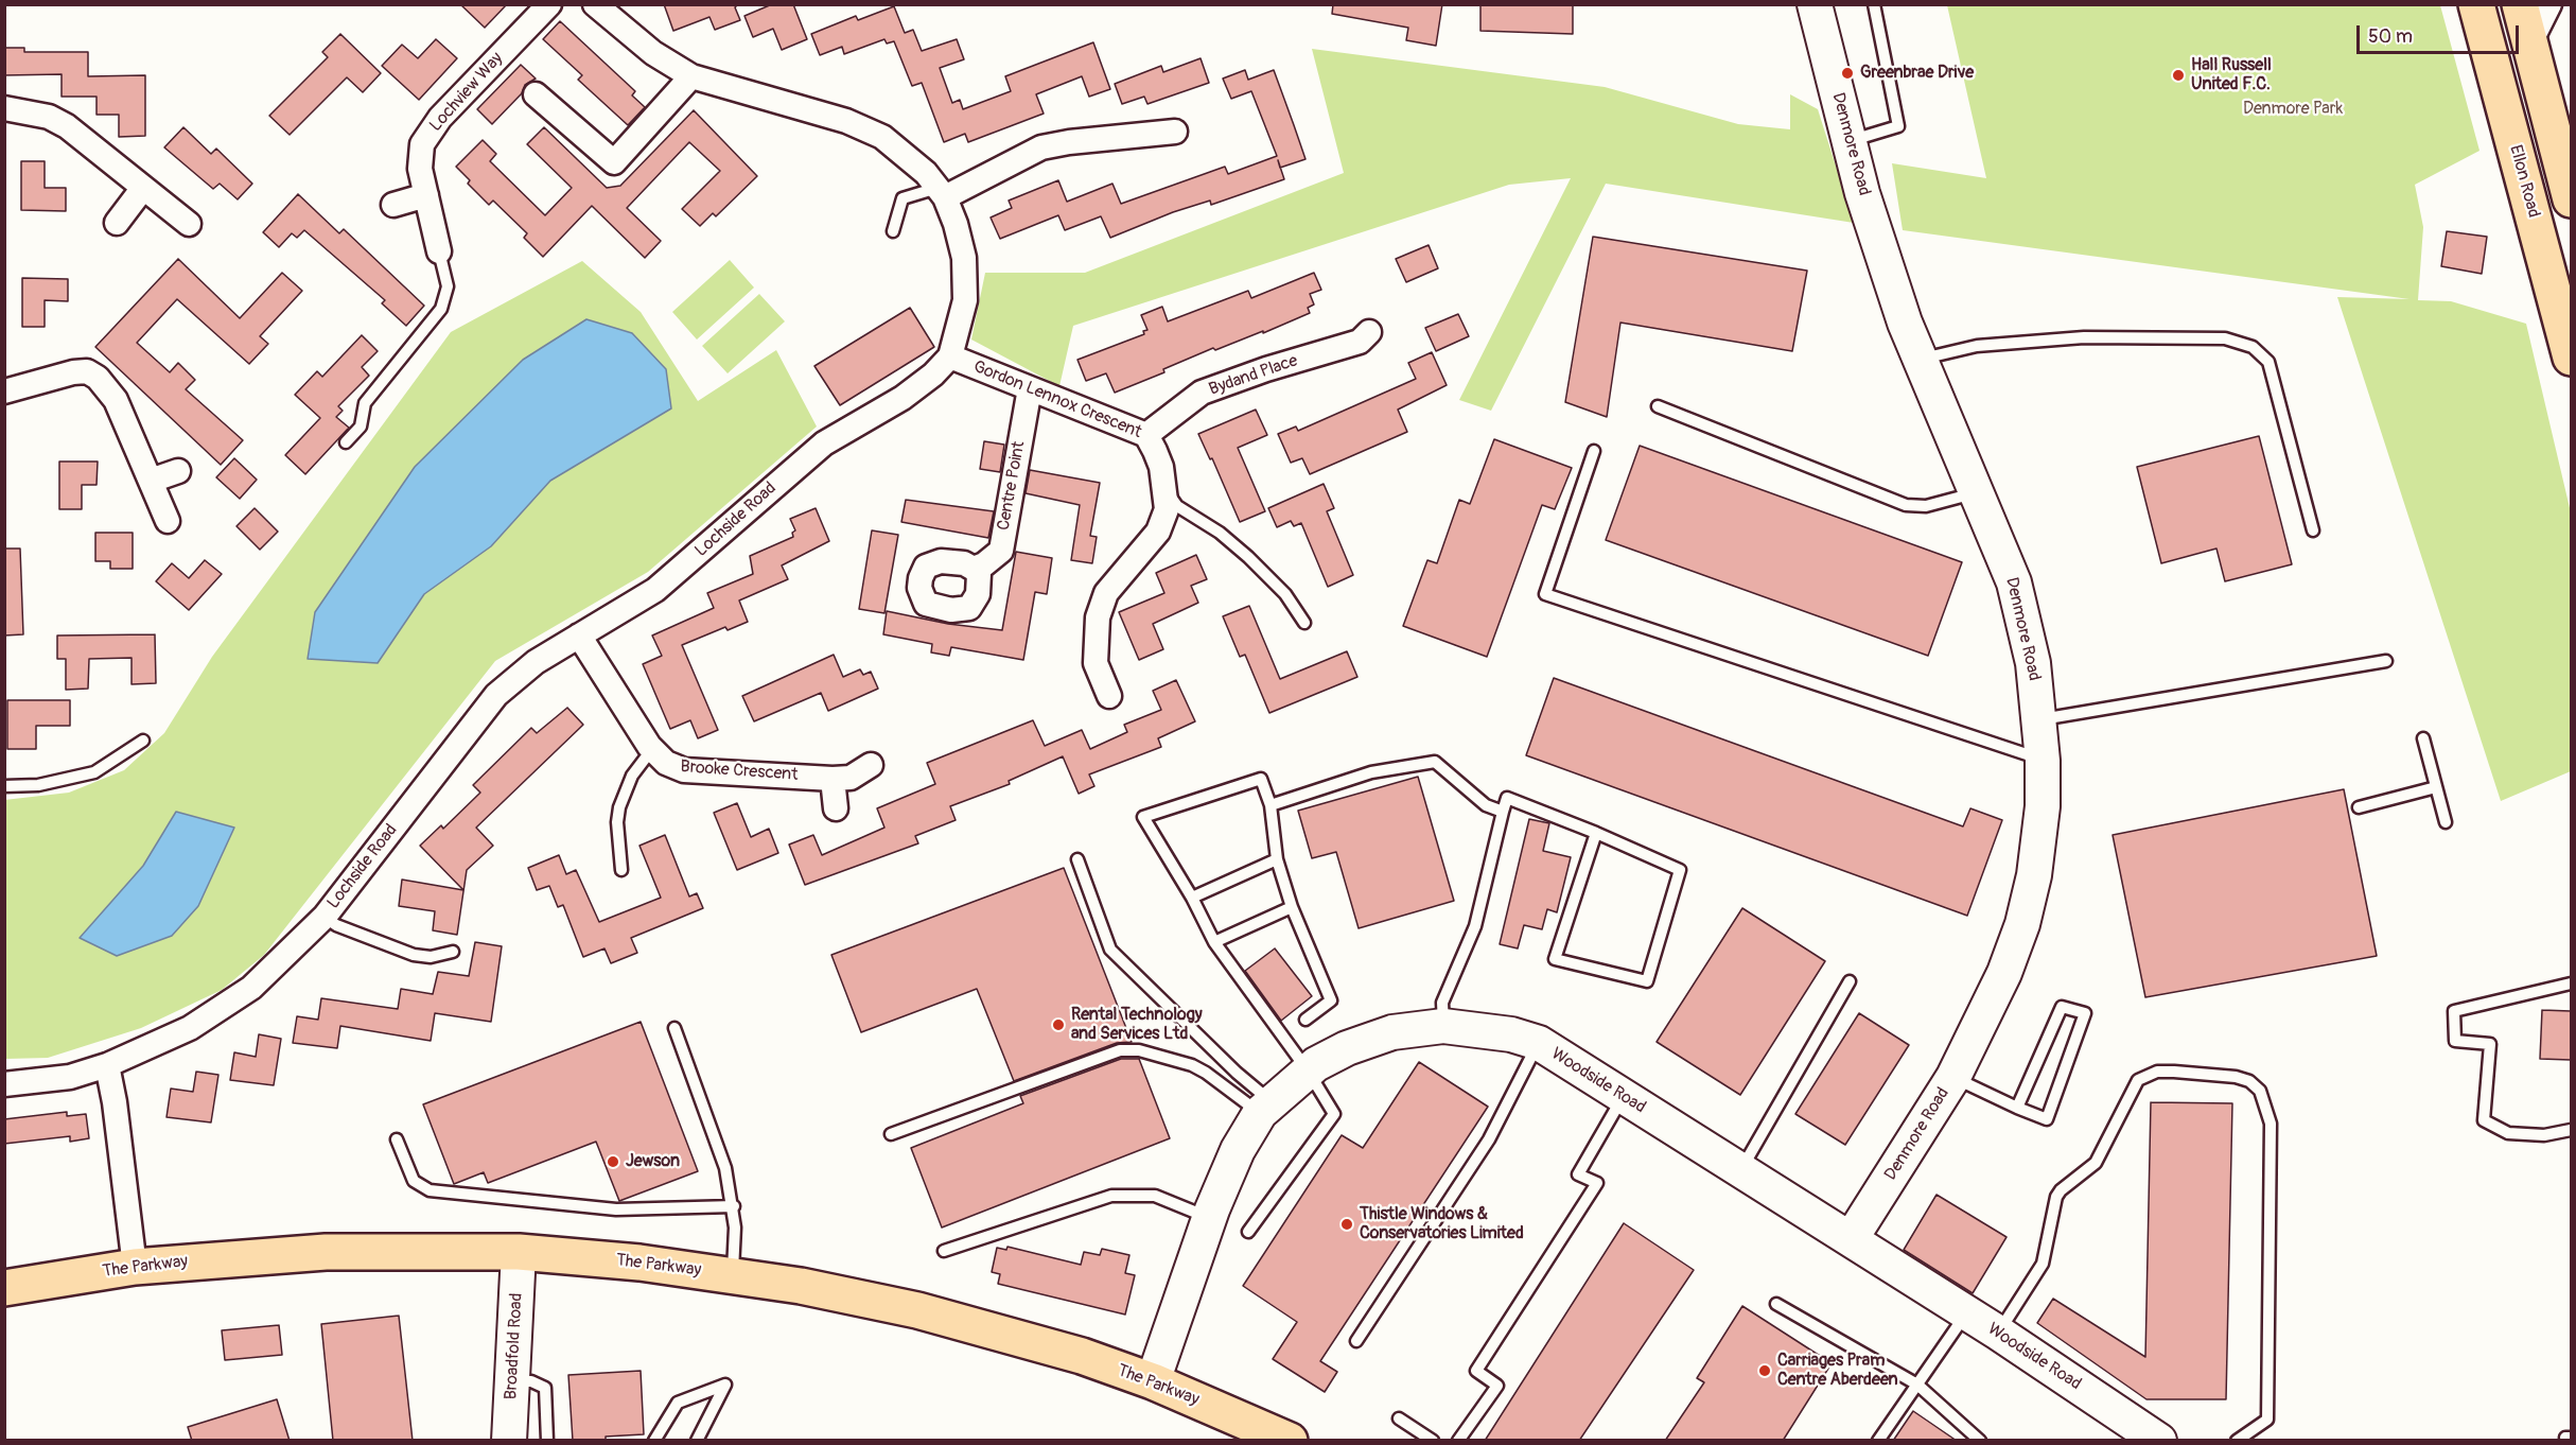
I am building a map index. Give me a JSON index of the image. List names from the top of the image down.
{
  "streets": {
    "main road": ["Ellon Road", "The Parkway"],
    "street": [
      "Lochview Way",
      "Denmore Road",
      "Bydand Place",
      "Gordon Lennox Crescent",
      "Centre Point",
      "Lochside Road",
      "Brooke Crescent",
      "Woodside Road",
      "Broadfold Road"
    ]
  },
  "crossings": [
    ["Denmore Road", "Woodside Road"],
    ["Bydand Place", "Gordon Lennox Crescent"],
    ["Gordon Lennox Crescent", "Centre Point"],
    ["Gordon Lennox Crescent", "Lochside Road"],
    ["Lochside Road", "Brooke Crescent"],
    ["Woodside Road", "The Parkway"],
    ["The Parkway", "Broadfold Road"]
  ],
  "parks": ["Denmore Park"],
  "places": [
    "Greenbrae Drive",
    "Hall Russell United F.C.",
    "Rental Technology and Services Ltd",
    "Jewson",
    "Thistle Windows & Conservatories Limited",
    "Carriages Pram Centre Aberdeen"
  ],
  "scale_bar": "50 m"
}
